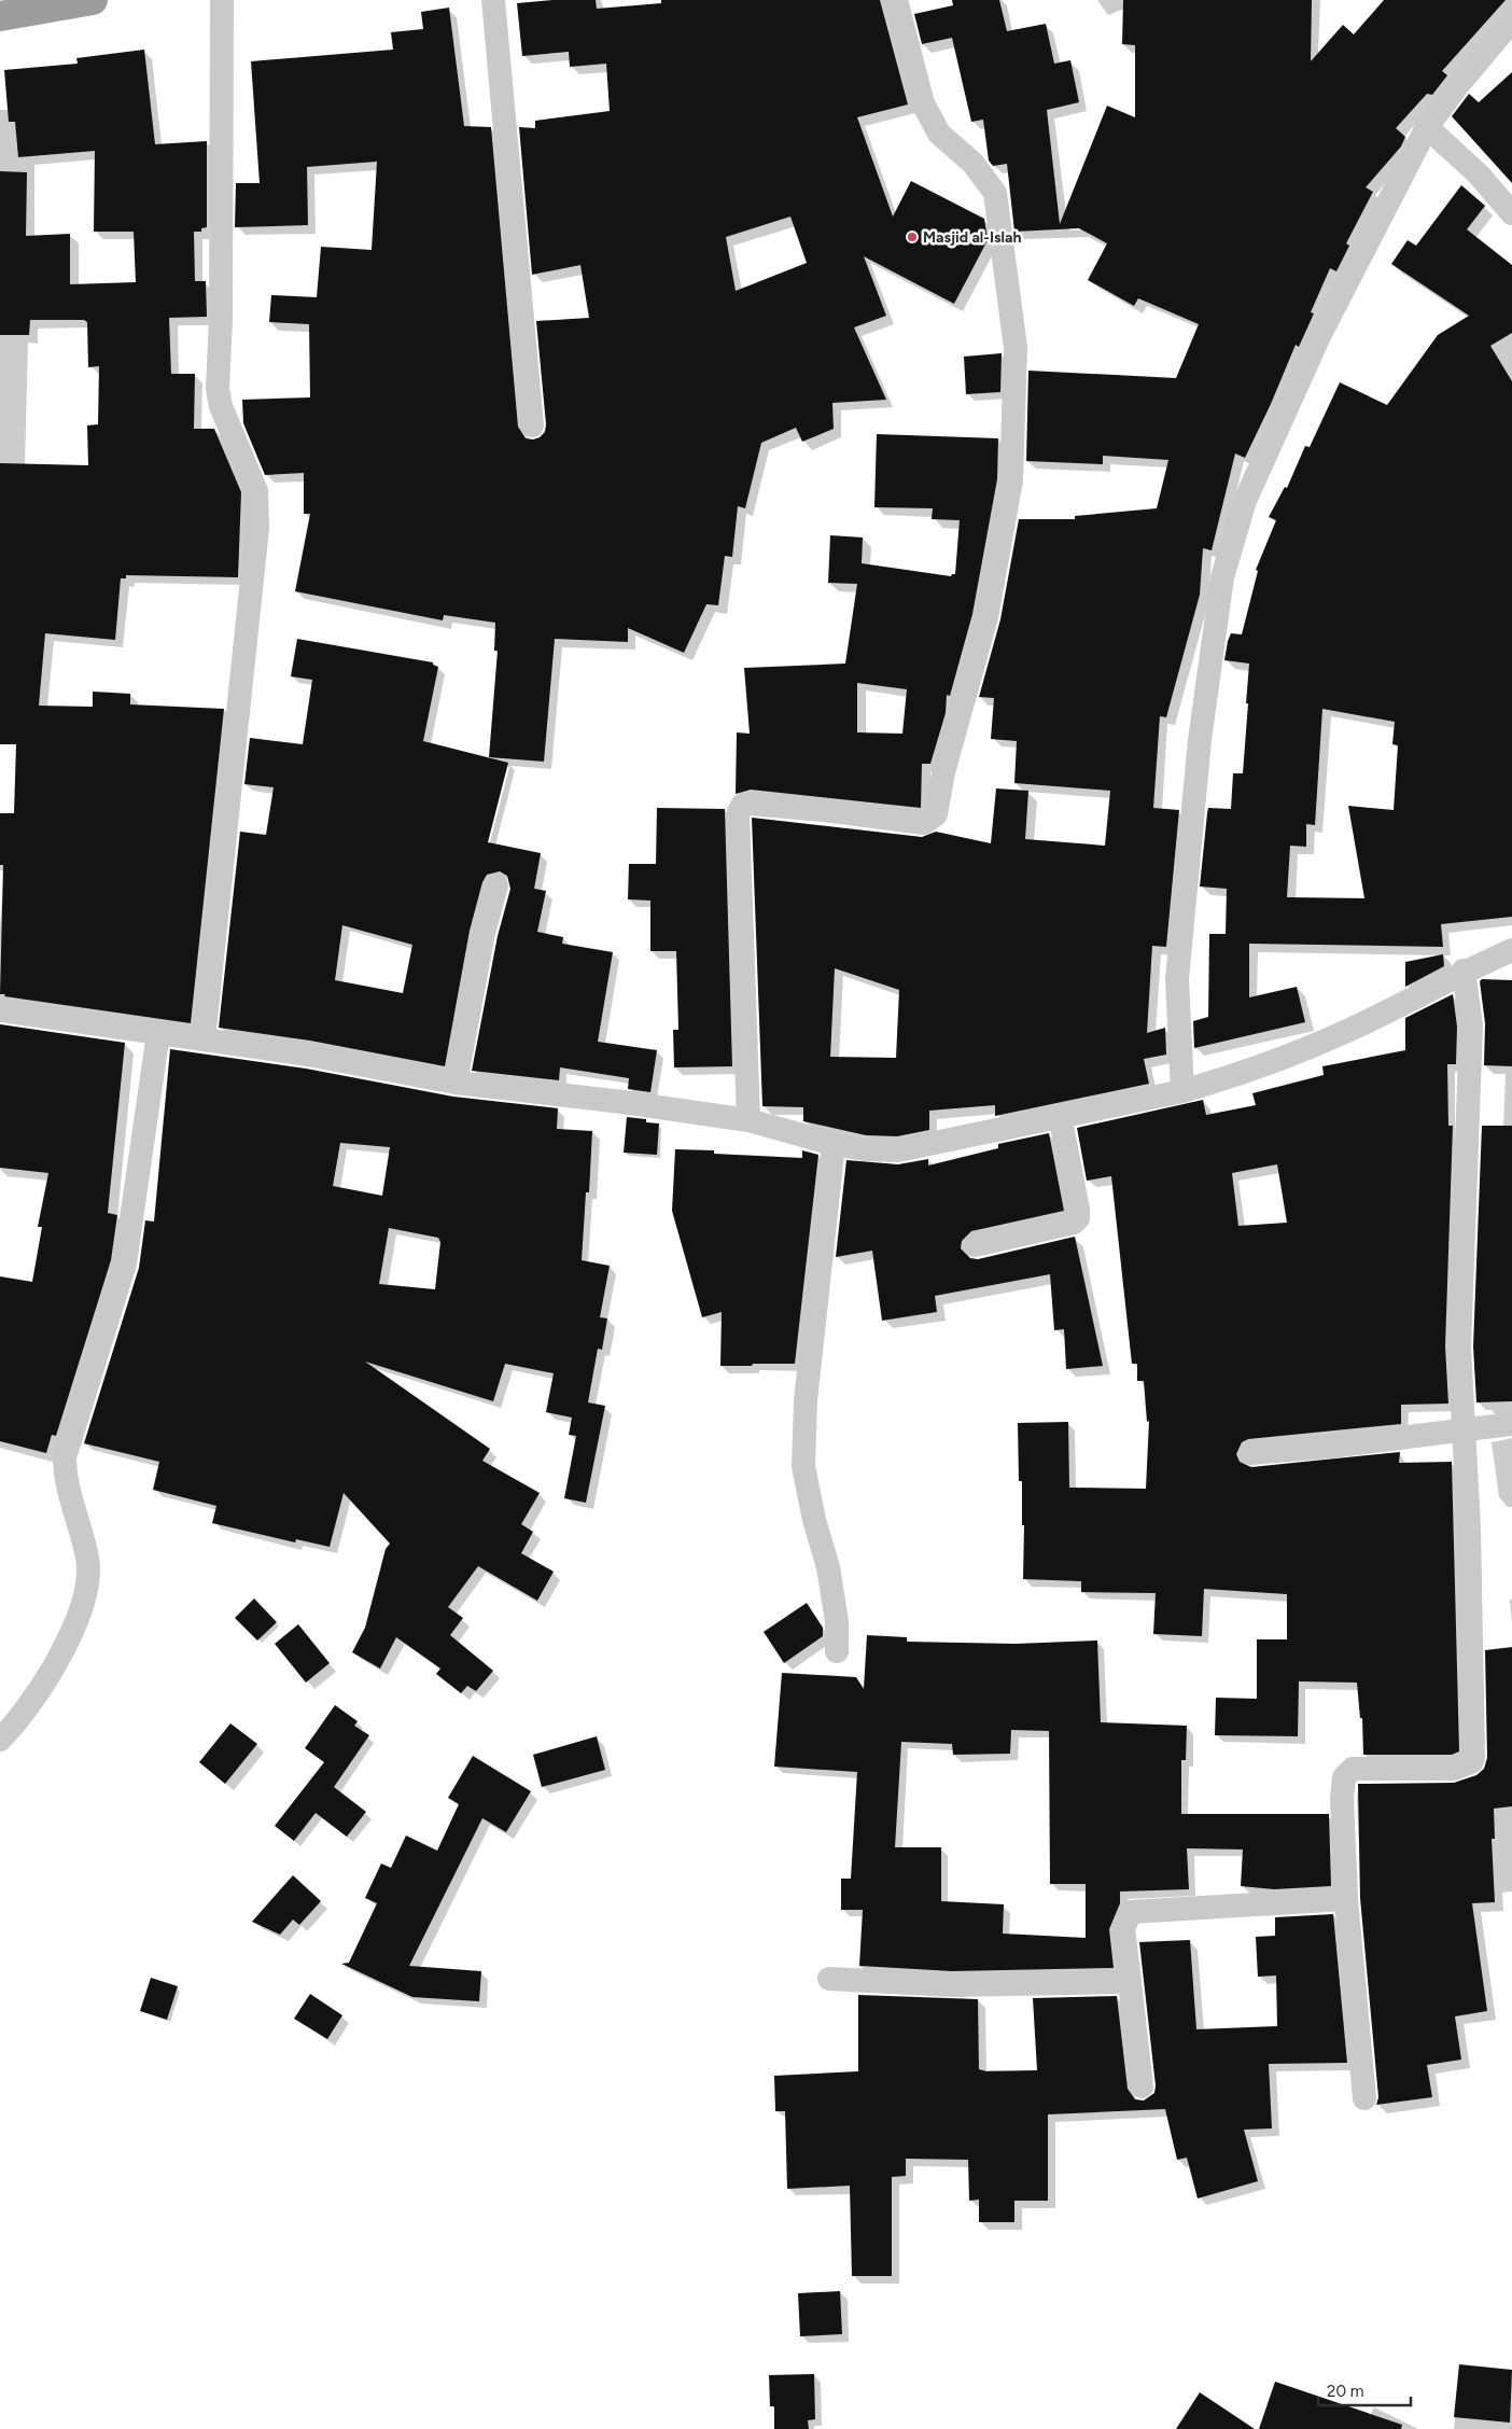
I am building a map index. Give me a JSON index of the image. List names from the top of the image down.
{
  "places": ["Masjid al-Islah"],
  "scale_bar": "20 m"
}
